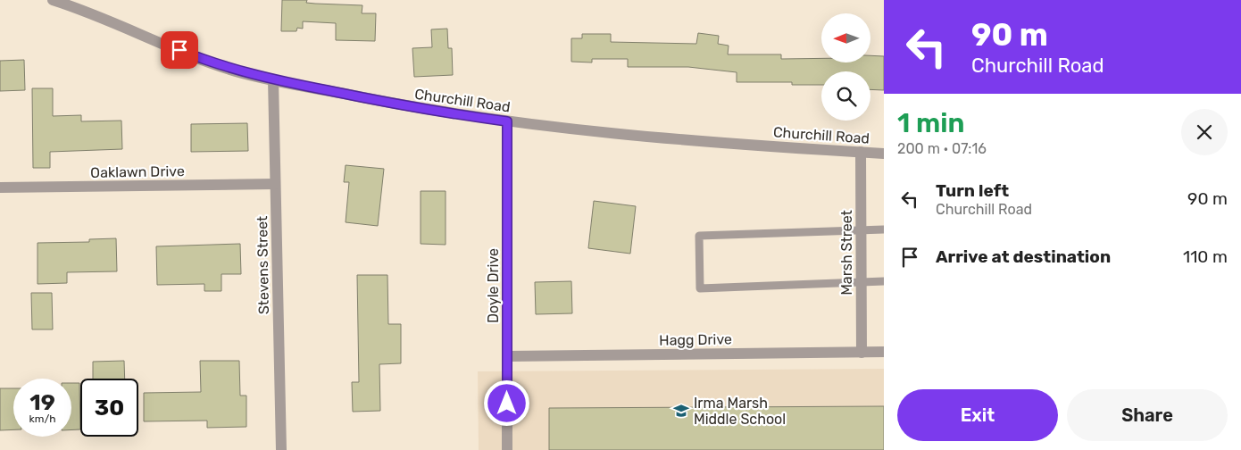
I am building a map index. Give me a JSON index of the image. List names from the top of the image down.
{
  "streets": {
    "street": [
      "Churchill Road",
      "Oaklawn Drive",
      "Marsh Street",
      "Stevens Street",
      "Doyle Drive",
      "Hagg Drive"
    ]
  },
  "crossings": [
    ["Churchill Road", "Marsh Street"],
    ["Churchill Road", "Stevens Street"],
    ["Churchill Road", "Doyle Drive"],
    ["Oaklawn Drive", "Stevens Street"],
    ["Marsh Street", "Hagg Drive"],
    ["Doyle Drive", "Hagg Drive"]
  ],
  "places": {
    "school or university": ["Irma Marsh Middle School"]
  },
  "north": "left",
  "page": {
    "turn": ["90 m", "Churchill Road"],
    "heading": ["1 min", "200 m · 07:16"],
    "list": [
      {
        "name": "Turn left",
        "note": "Churchill Road",
        "value": "90 m"
      },
      {
        "name": "Arrive at destination",
        "value": "110 m"
      }
    ],
    "speed": "19 km/h",
    "limit": "30",
    "buttons": ["Exit", "Share"]
  }
}
